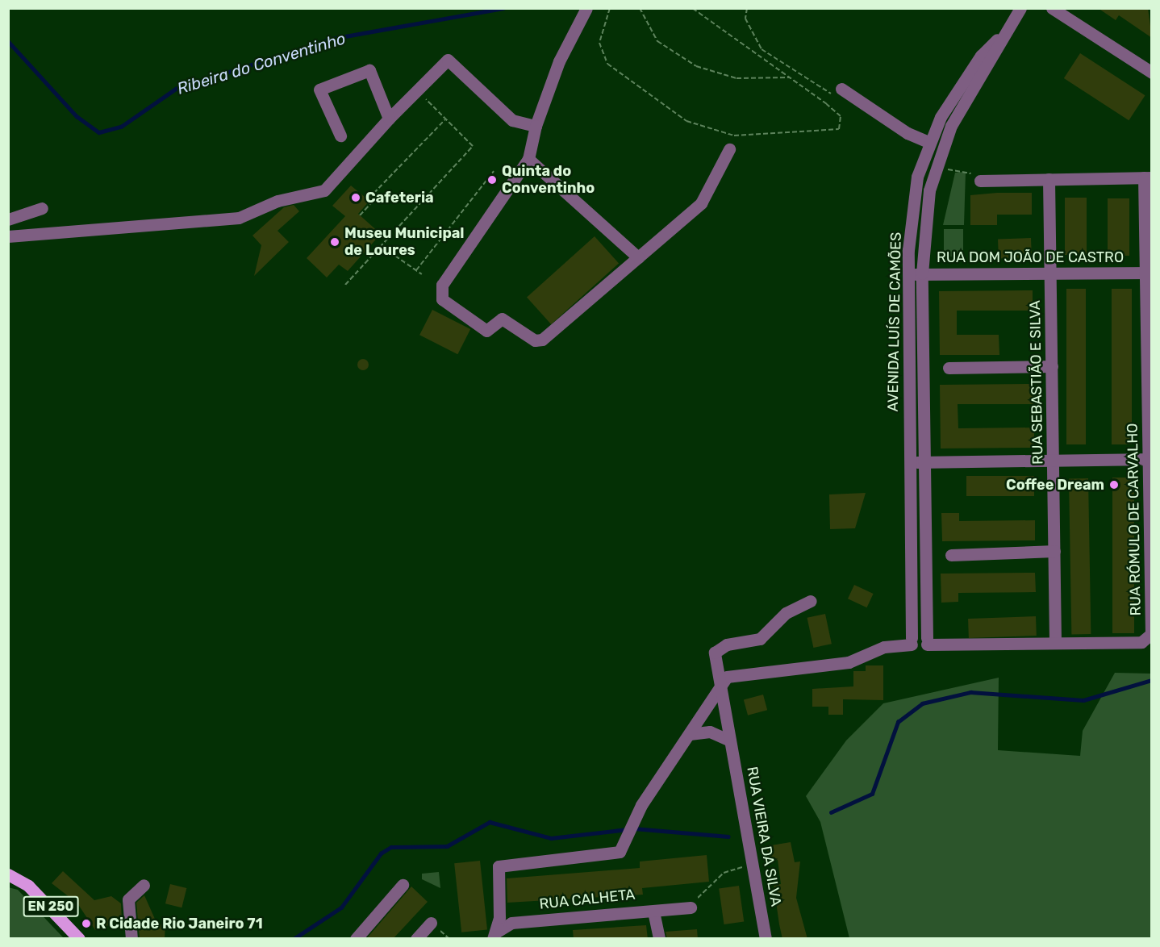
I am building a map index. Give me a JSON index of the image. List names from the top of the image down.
{
  "streets": {
    "main road": ["EN 250"],
    "street": [
      "RUA DOM JOÃO DE CASTRO",
      "AVENIDA LUÍS DE CAMÕES",
      "RUA SEBASTIÃO E SILVA",
      "RUA RÓMULO DE CARVALHO",
      "RUA VIEIRA DA SILVA",
      "RUA CALHETA"
    ]
  },
  "crossings": [
    ["RUA DOM JOÃO DE CASTRO", "AVENIDA LUÍS DE CAMÕES"],
    ["RUA DOM JOÃO DE CASTRO", "RUA SEBASTIÃO E SILVA"],
    ["RUA DOM JOÃO DE CASTRO", "RUA RÓMULO DE CARVALHO"],
    ["AVENIDA LUÍS DE CAMÕES", "RUA RÓMULO DE CARVALHO"],
    ["RUA SEBASTIÃO E SILVA", "RUA RÓMULO DE CARVALHO"]
  ],
  "water": ["Ribeira do Conventinho"],
  "places": [
    "Quinta do Conventinho",
    "Cafeteria",
    "Museu Municipal de Loures",
    "Coffee Dream",
    "R Cidade Rio Janeiro 71"
  ]
}
